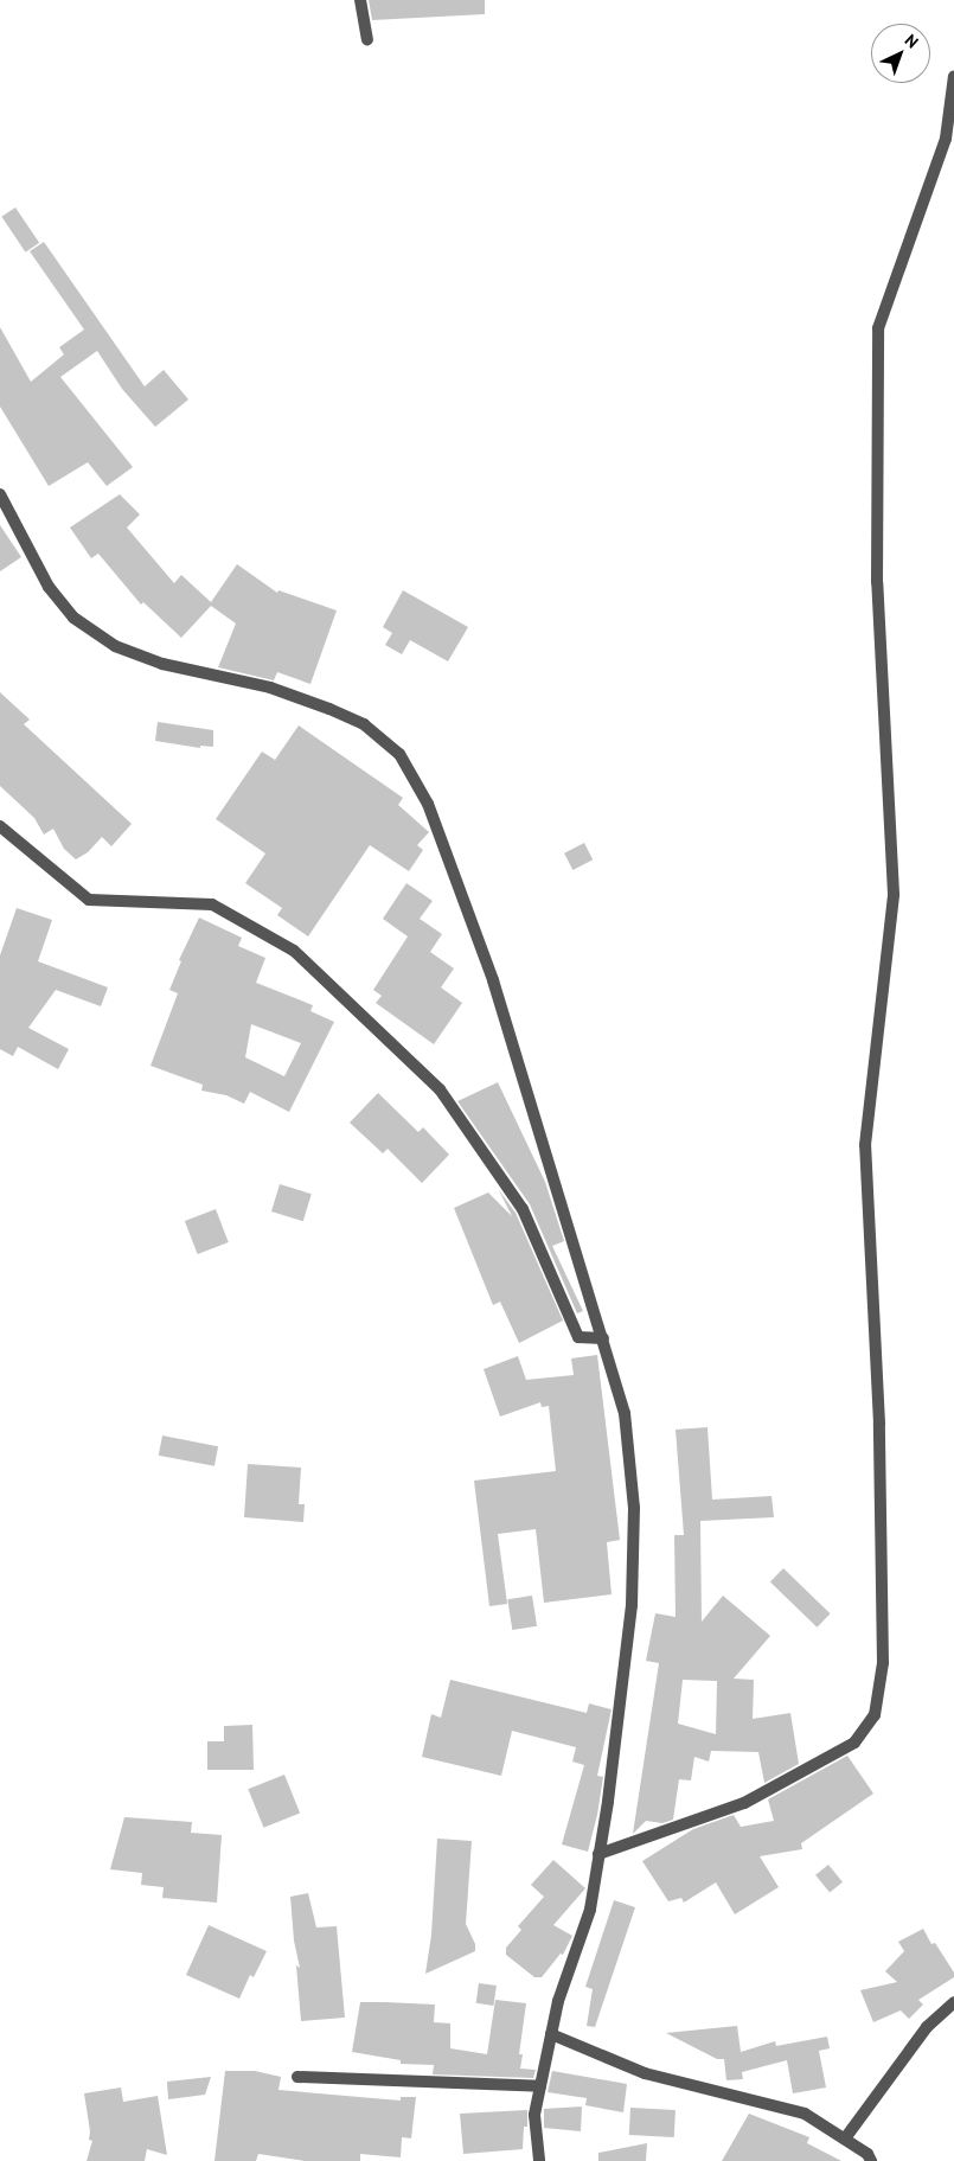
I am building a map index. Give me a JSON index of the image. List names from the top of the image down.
{
  "north": "top right"
}
